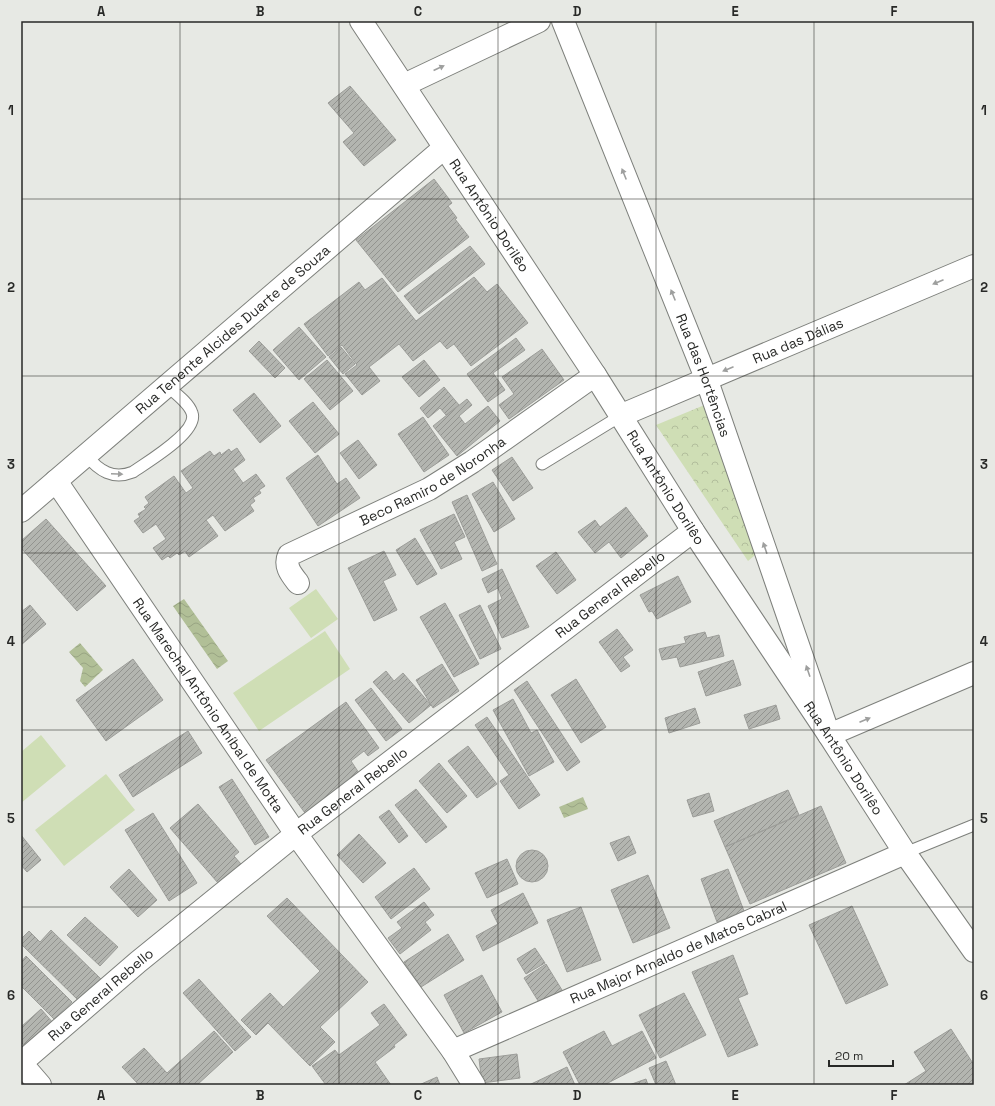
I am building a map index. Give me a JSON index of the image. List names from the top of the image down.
{
  "streets": {
    "street": [
      "Rua Antônio Dorilêo",
      "Rua Tenente Alcides Duarte de Souza",
      "Rua das Dálias",
      "Rua das Hortências",
      "Beco Ramiro de Noronha",
      "Rua General Rebello",
      "Rua Marechal Antônio Aníbal de Motta",
      "Rua Major Arnaldo de Matos Cabral"
    ]
  },
  "crossings": [
    ["Rua Antônio Dorilêo", "Rua Tenente Alcides Duarte de Souza"],
    ["Rua Antônio Dorilêo", "Rua das Dálias"],
    ["Rua Antônio Dorilêo", "Rua das Hortências"],
    ["Rua Antônio Dorilêo", "Beco Ramiro de Noronha"],
    ["Rua Antônio Dorilêo", "Rua General Rebello"],
    ["Rua Antônio Dorilêo", "Rua Major Arnaldo de Matos Cabral"],
    ["Rua Tenente Alcides Duarte de Souza", "Rua Marechal Antônio Aníbal de Motta"],
    ["Rua das Dálias", "Rua das Hortências"],
    ["Rua General Rebello", "Rua Marechal Antônio Aníbal de Motta"],
    ["Rua Marechal Antônio Aníbal de Motta", "Rua Major Arnaldo de Matos Cabral"]
  ],
  "one_way": ["Rua das Dálias", "Rua das Hortências"],
  "scale_bar": "20 m",
  "grid": {
    "columns": [
      "A",
      "B",
      "C",
      "D",
      "E",
      "F"
    ],
    "rows": [
      "1",
      "2",
      "3",
      "4",
      "5",
      "6"
    ]
  }
}
